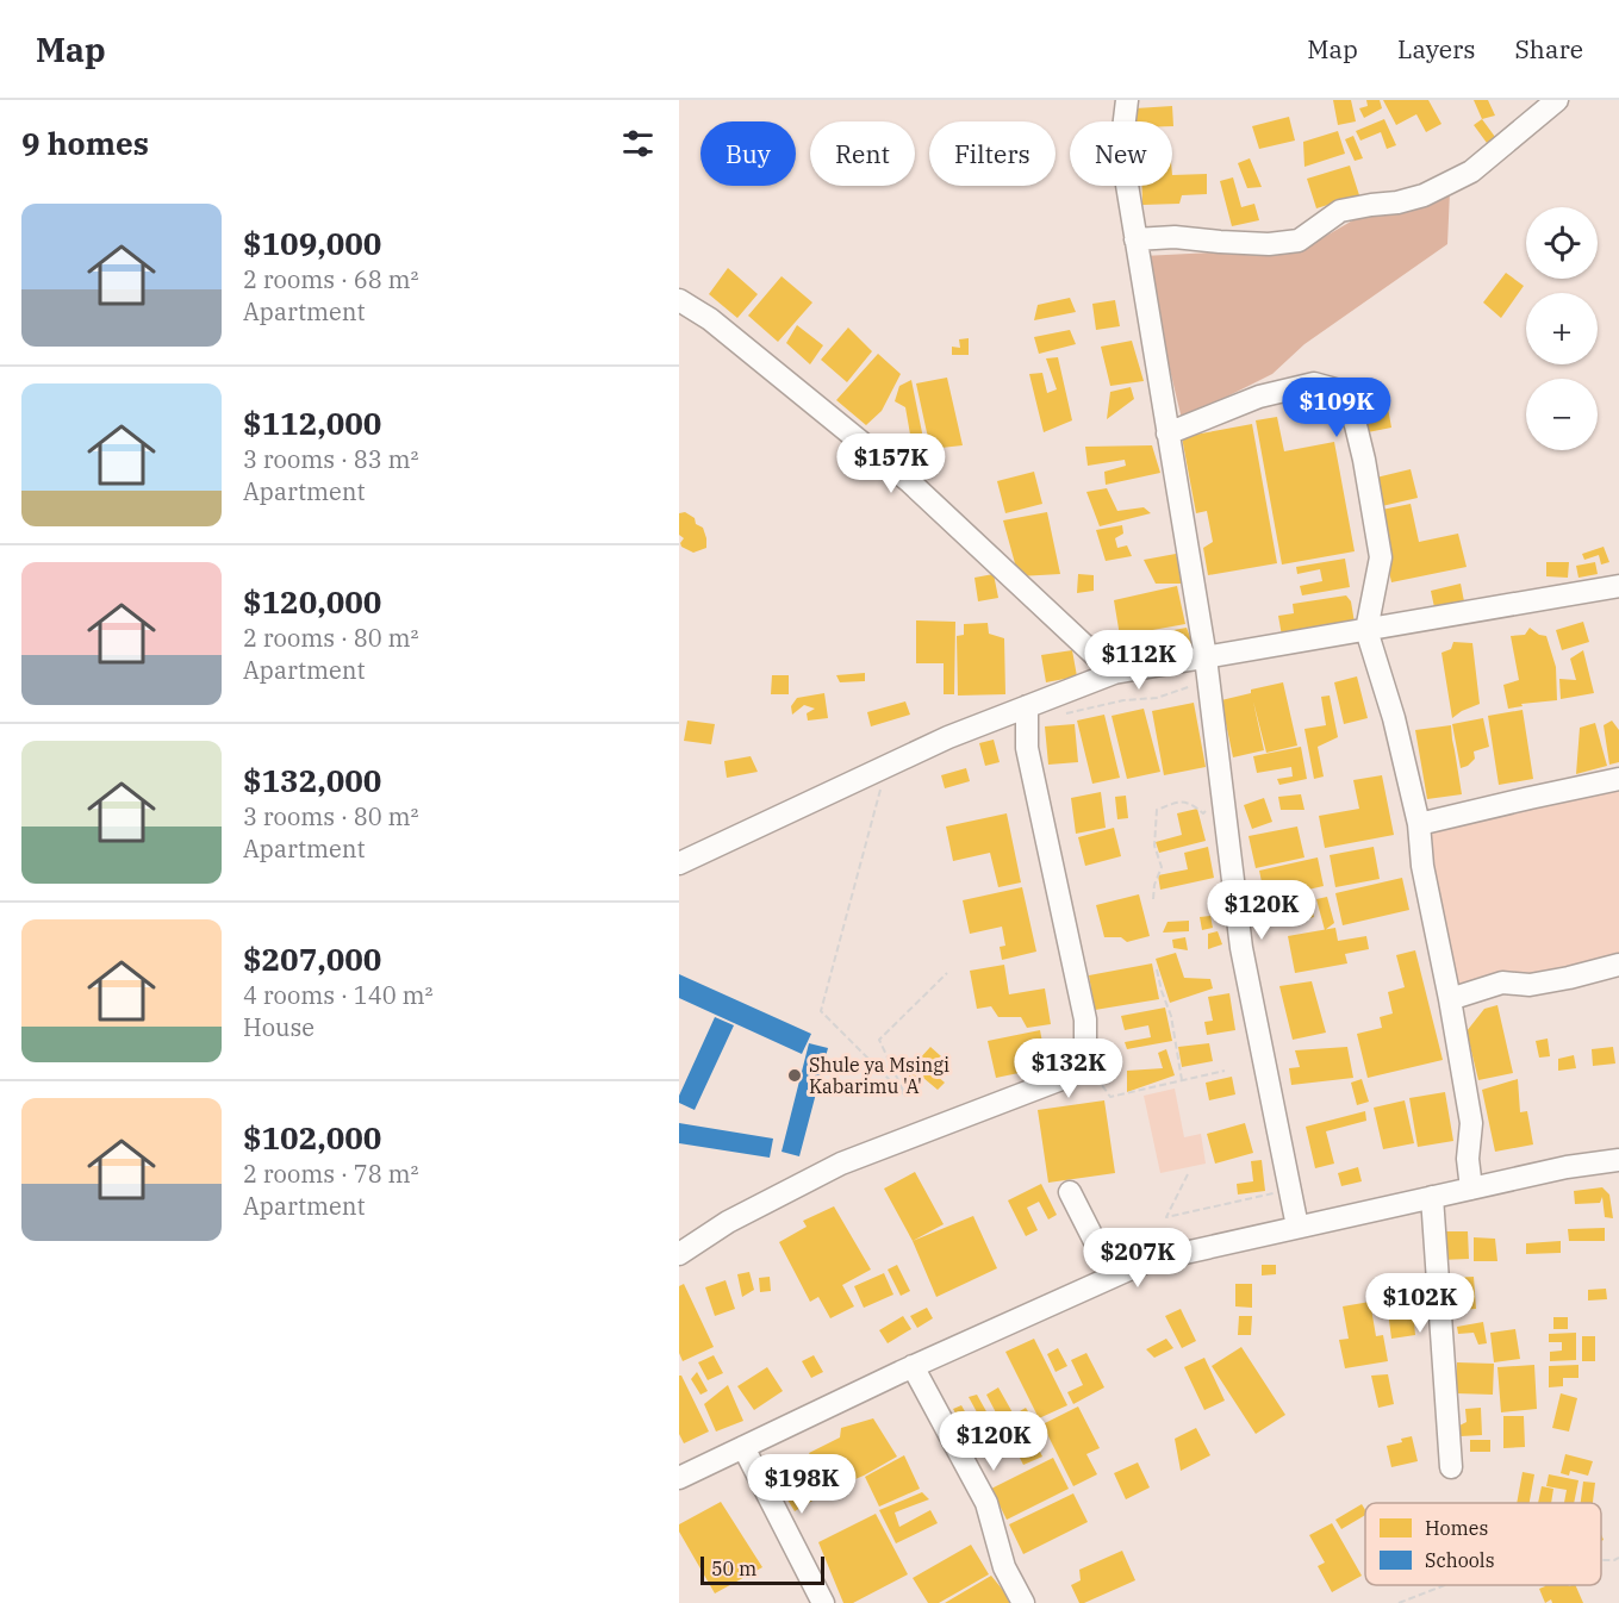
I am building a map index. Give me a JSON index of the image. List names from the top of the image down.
{
  "places": ["Shule ya Msingi Kabarimu 'A'"],
  "legend": ["Homes", "Schools"],
  "scale_bar": "50 m",
  "page": {
    "header": "Map",
    "nav": ["Map", "Layers", "Share"],
    "heading": "9 homes",
    "chip": [
      "Buy",
      "Rent",
      "Filters",
      "New"
    ],
    "list": [
      {
        "name": "$109,000",
        "note": "2 rooms · 68 m² · Apartment"
      },
      {
        "name": "$112,000",
        "note": "3 rooms · 83 m² · Apartment"
      },
      {
        "name": "$120,000",
        "note": "2 rooms · 80 m² · Apartment"
      },
      {
        "name": "$132,000",
        "note": "3 rooms · 80 m² · Apartment"
      },
      {
        "name": "$207,000",
        "note": "4 rooms · 140 m² · House"
      },
      {
        "name": "$102,000",
        "note": "2 rooms · 78 m² · Apartment"
      }
    ],
    "map_buttons": ["+", "−"],
    "price": [
      "$109K",
      "$157K",
      "$112K",
      "$120K",
      "$132K",
      "$207K",
      "$102K",
      "$120K",
      "$198K"
    ],
    "scale": "50 m"
  }
}
